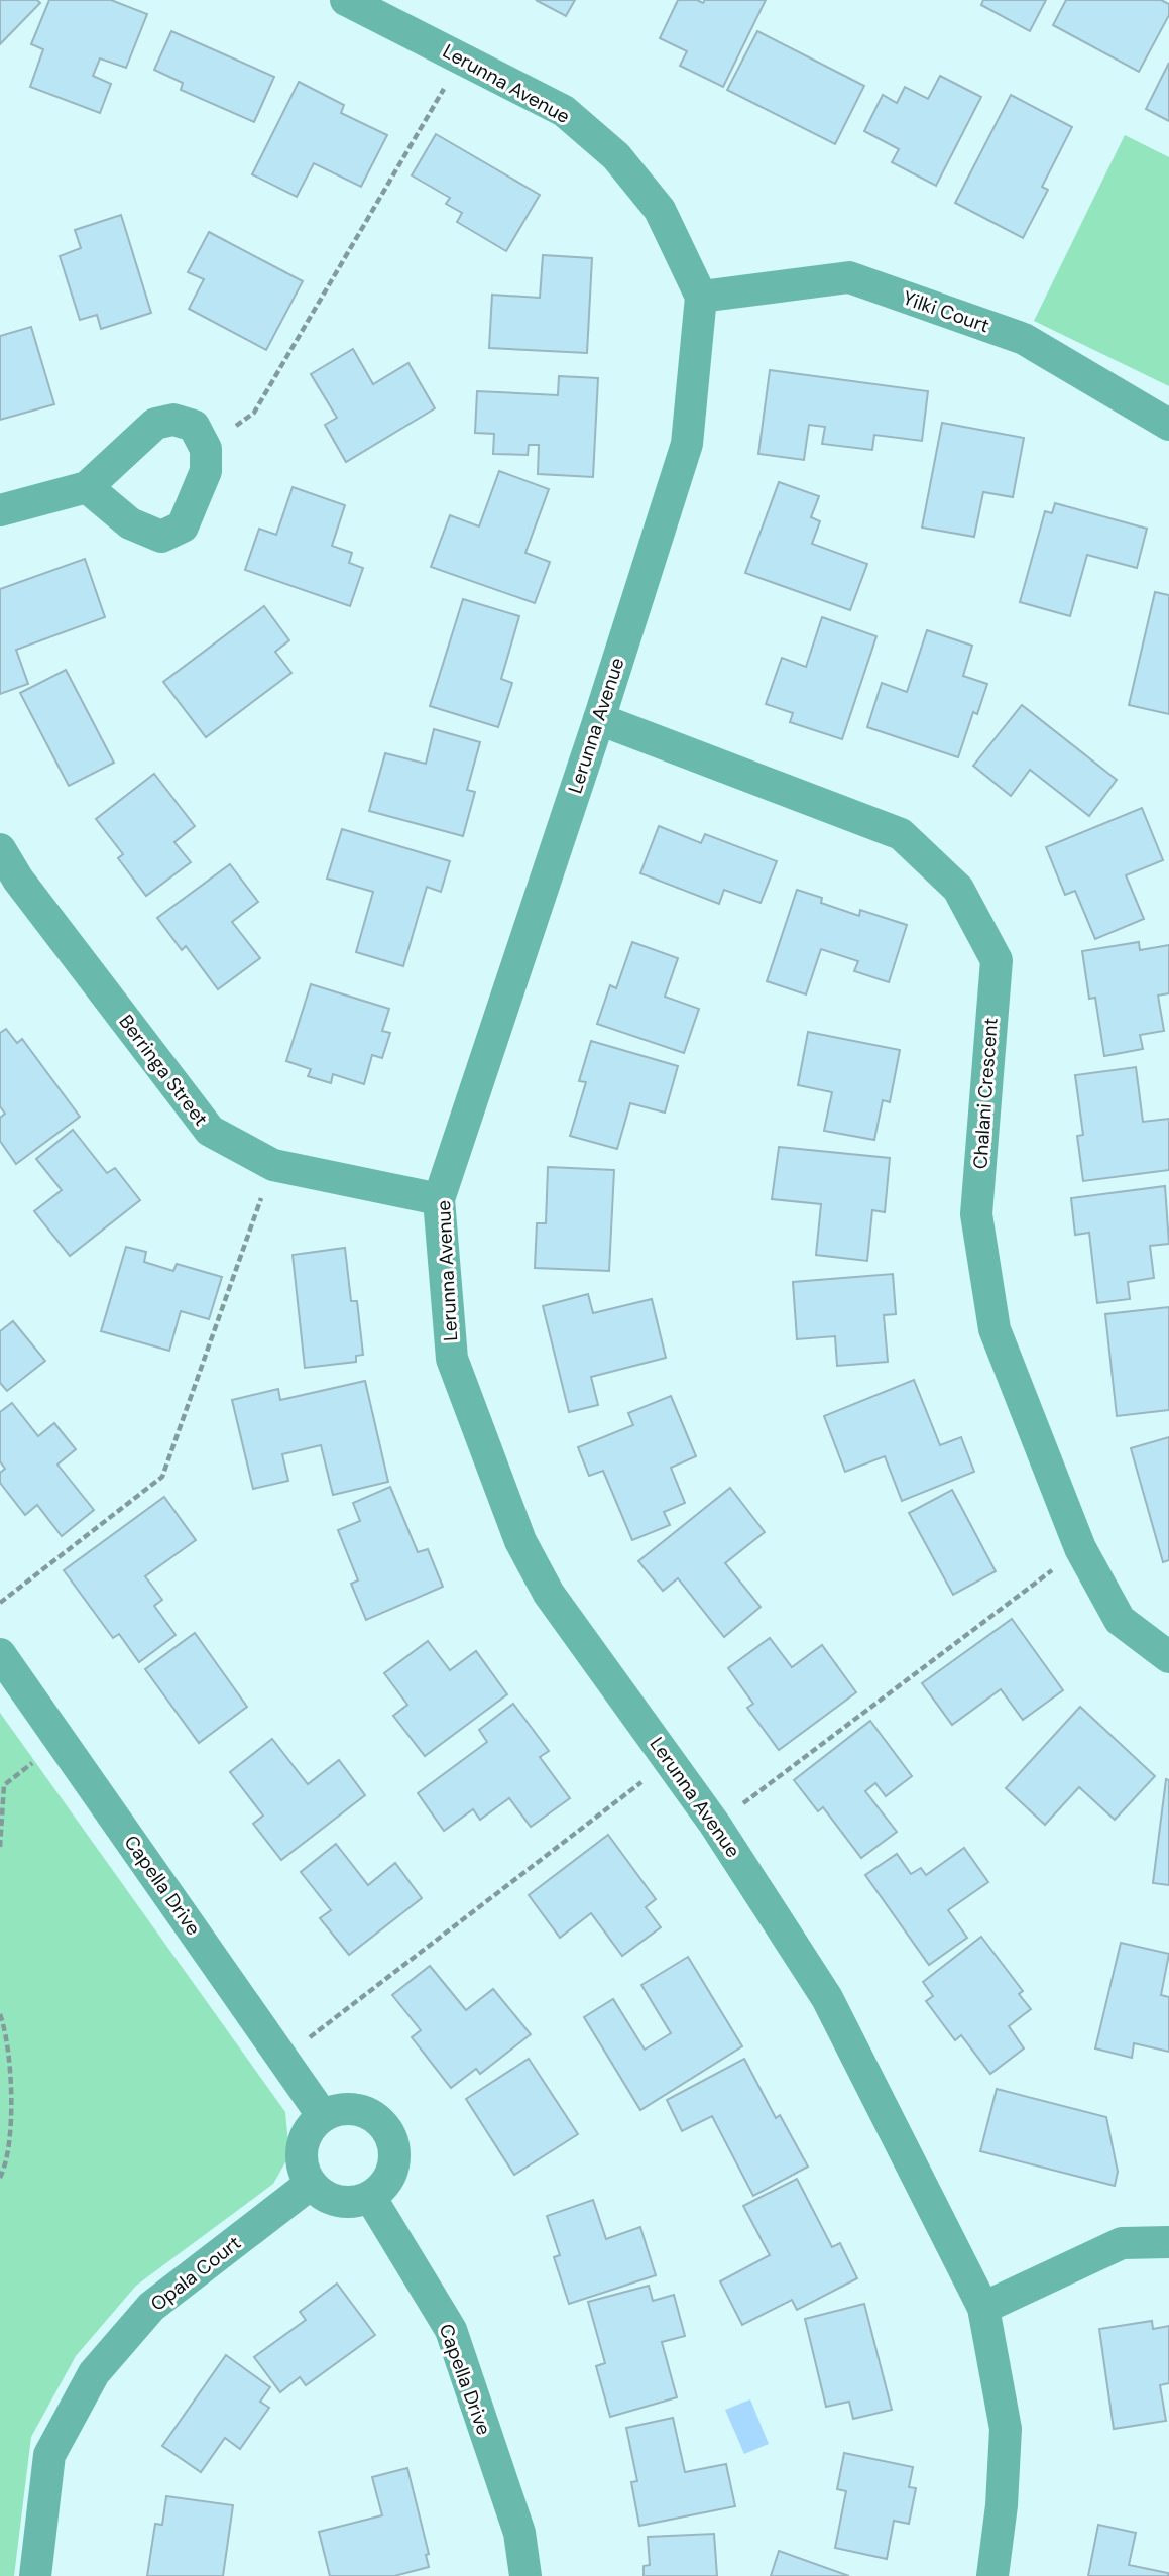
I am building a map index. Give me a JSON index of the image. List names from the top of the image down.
{
  "streets": {
    "street": [
      "Lerunna Avenue",
      "Yilki Court",
      "Berringa Street",
      "Chalani Crescent",
      "Capella Drive",
      "Opala Court"
    ]
  },
  "crossings": [
    ["Lerunna Avenue", "Yilki Court"],
    ["Lerunna Avenue", "Berringa Street"],
    ["Lerunna Avenue", "Chalani Crescent"],
    ["Capella Drive", "Opala Court"]
  ]
}
